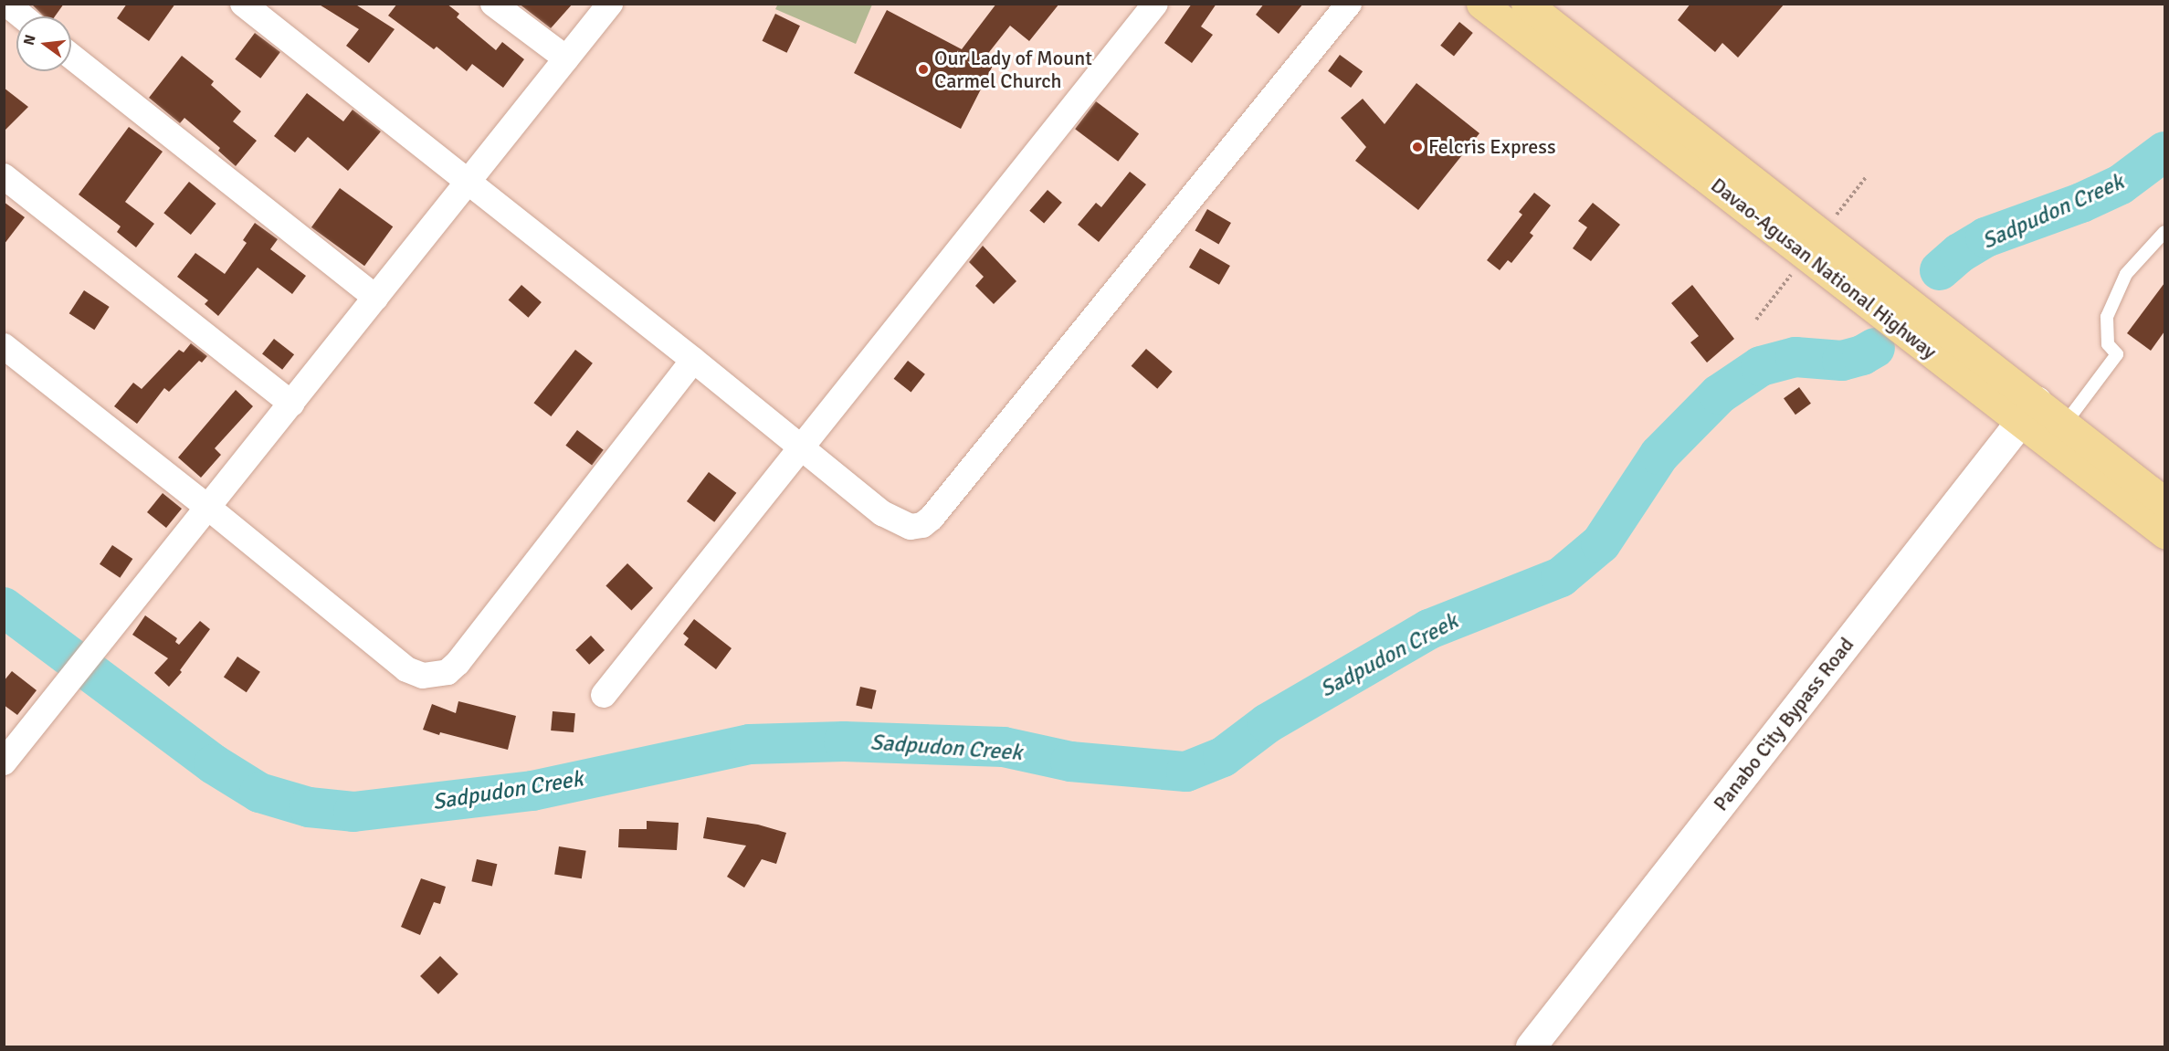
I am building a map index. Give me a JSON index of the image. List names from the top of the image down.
{
  "streets": {
    "highway": ["Davao-Agusan National Highway"],
    "main road": ["Panabo City Bypass Road"]
  },
  "crossings": [
    ["Davao-Agusan National Highway", "Panabo City Bypass Road"]
  ],
  "water": ["Sadpudon Creek"],
  "places": ["Our Lady of Mount Carmel Church", "Felcris Express"],
  "north": "left"
}
